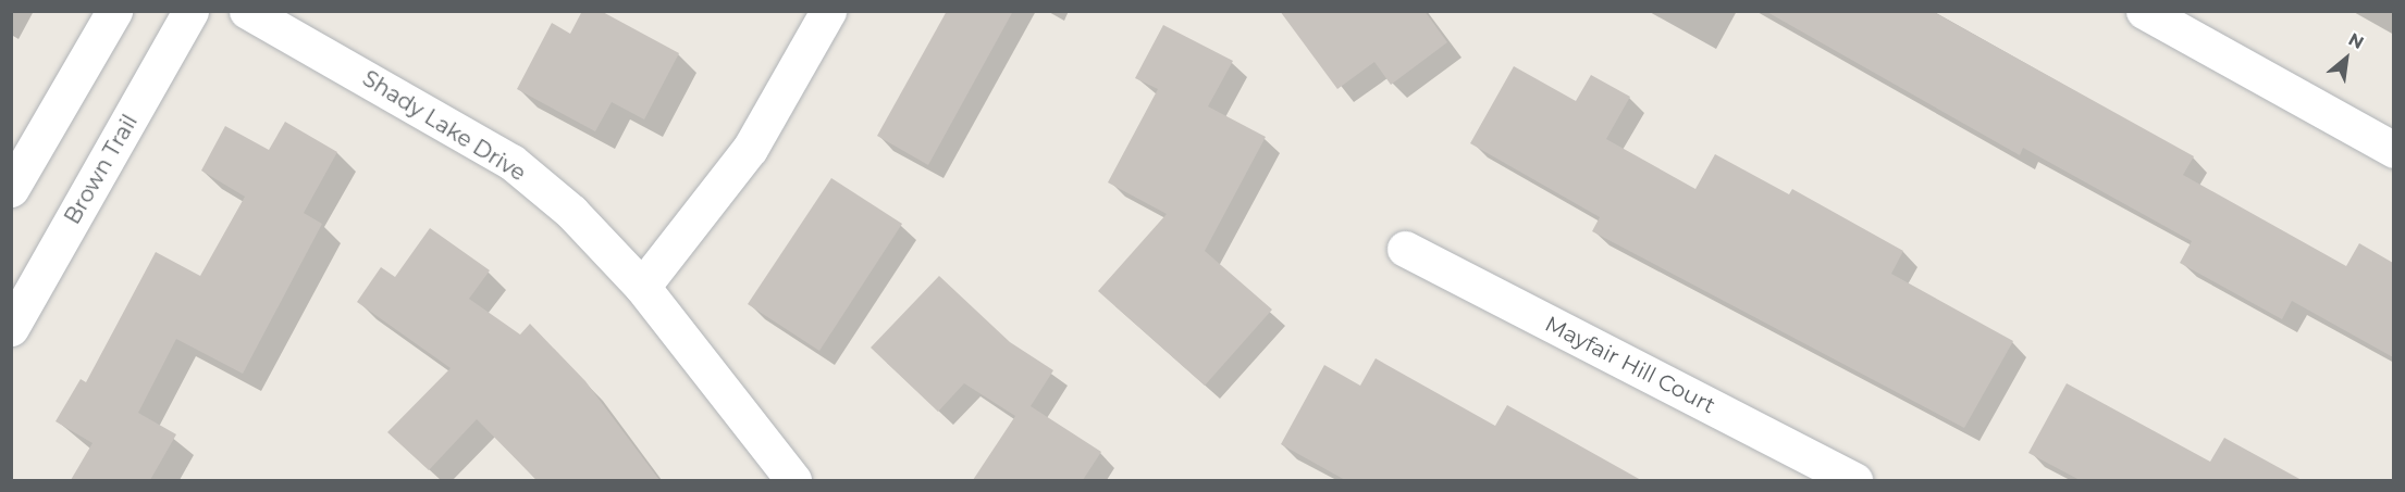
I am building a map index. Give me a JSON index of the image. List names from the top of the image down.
{
  "streets": {
    "street": ["Shady Lake Drive", "Brown Trail", "Mayfair Hill Court"]
  },
  "north": "top right"
}
